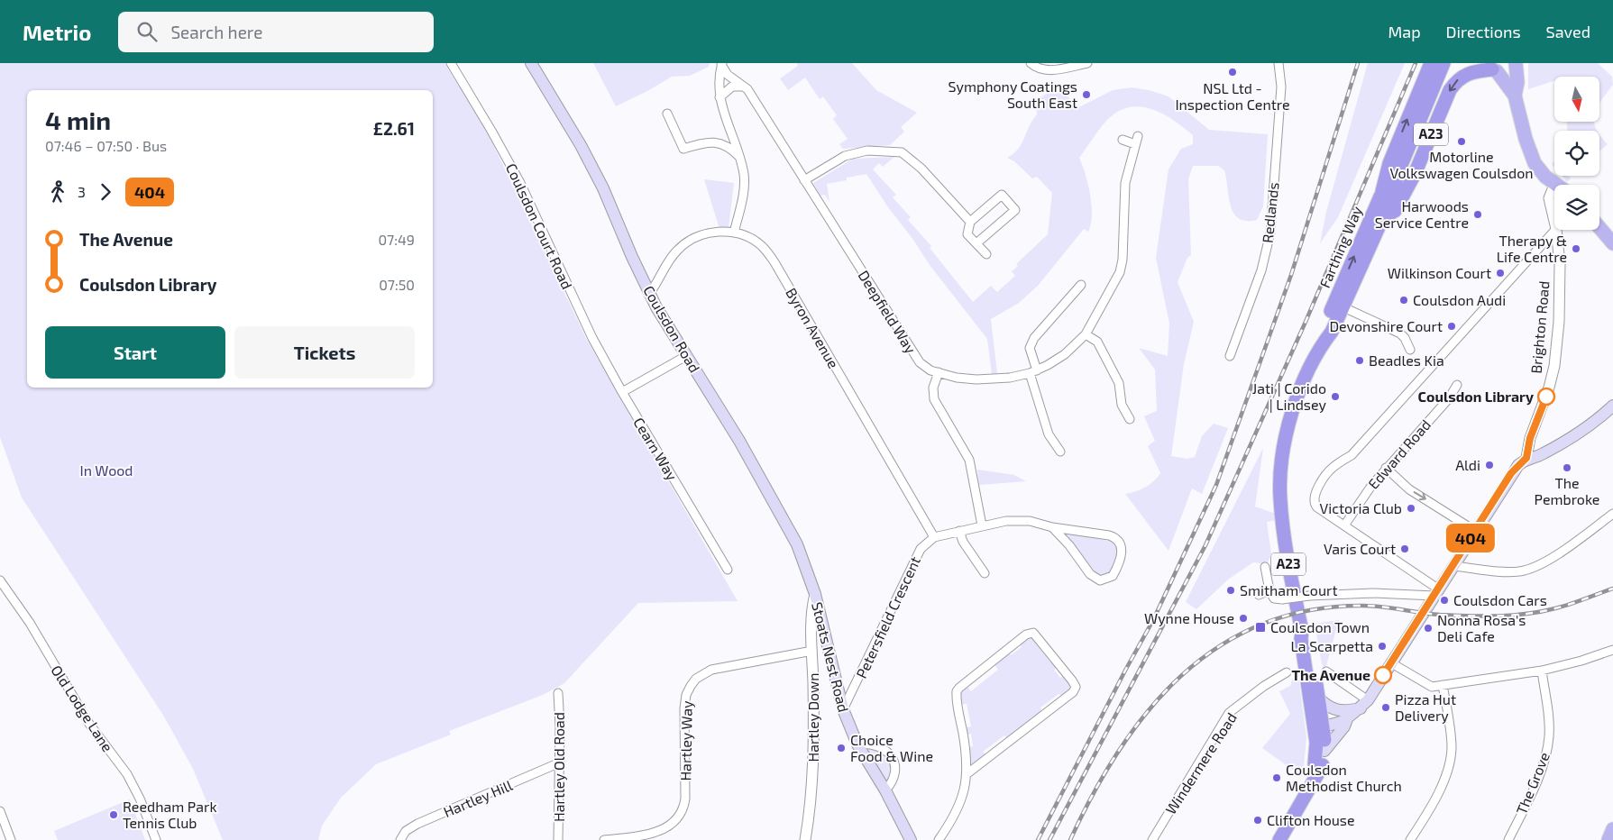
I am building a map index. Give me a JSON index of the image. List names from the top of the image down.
{
  "streets": {
    "highway": ["A23", "Farthing Way"],
    "main road": ["Coulsdon Road", "Stoats Nest Road"],
    "street": [
      "Redlands",
      "Coulsdon Court Road",
      "Deepfield Way",
      "Brighton Road",
      "Byron Avenue",
      "Cearn Way",
      "Edward Road",
      "Petersfield Crescent",
      "Old Lodge Lane",
      "Hartley Down",
      "Hartley Way",
      "Windermere Road",
      "Hartley Old Road",
      "The Grove",
      "Hartley Hill"
    ]
  },
  "crossings": [
    ["A23", "Farthing Way"],
    ["Coulsdon Court Road", "Cearn Way"],
    ["Byron Avenue", "Coulsdon Road"],
    ["Byron Avenue", "Petersfield Crescent"],
    ["Coulsdon Road", "Stoats Nest Road"],
    ["Coulsdon Road", "Hartley Down"],
    ["Petersfield Crescent", "Stoats Nest Road"],
    ["Stoats Nest Road", "Hartley Down"],
    ["Hartley Down", "Hartley Way"],
    ["Hartley Old Road", "Hartley Hill"]
  ],
  "parks": ["In Wood"],
  "places": {
    "other": [
      "NSL Ltd - Inspection Centre",
      "Symphony Coatings South East",
      "Motorline Volkswagen Coulsdon",
      "Harwoods Service Centre",
      "Therapy & Life Centre",
      "Wilkinson Court",
      "Coulsdon Audi",
      "Devonshire Court",
      "Beadles Kia",
      "Jati | Corido | Lindsey",
      "Coulsdon Library",
      "Aldi",
      "The Pembroke",
      "Victoria Club",
      "Varis Court",
      "Smitham Court",
      "Coulsdon Cars",
      "Wynne House",
      "Nonna Rosa's Deli Cafe",
      "La Scarpetta",
      "The Avenue",
      "Pizza Hut Delivery",
      "Choice Food & Wine",
      "Coulsdon Methodist Church",
      "Reedham Park Tennis Club",
      "Clifton House"
    ],
    "transit": ["Coulsdon Town"]
  },
  "lines": ["bus line 404"],
  "north": "bottom",
  "page": {
    "header": "Metrio",
    "search": "Search here",
    "nav": ["Map", "Directions", "Saved"],
    "on_map": "404",
    "heading": ["4 min", "07:46 – 07:50 · Bus", "£2.61"],
    "legs": ["3", "404"],
    "list": [
      {
        "name": "The Avenue",
        "value": "07:49"
      },
      {
        "name": "Coulsdon Library",
        "value": "07:50"
      }
    ],
    "buttons": ["Start", "Tickets"]
  }
}
